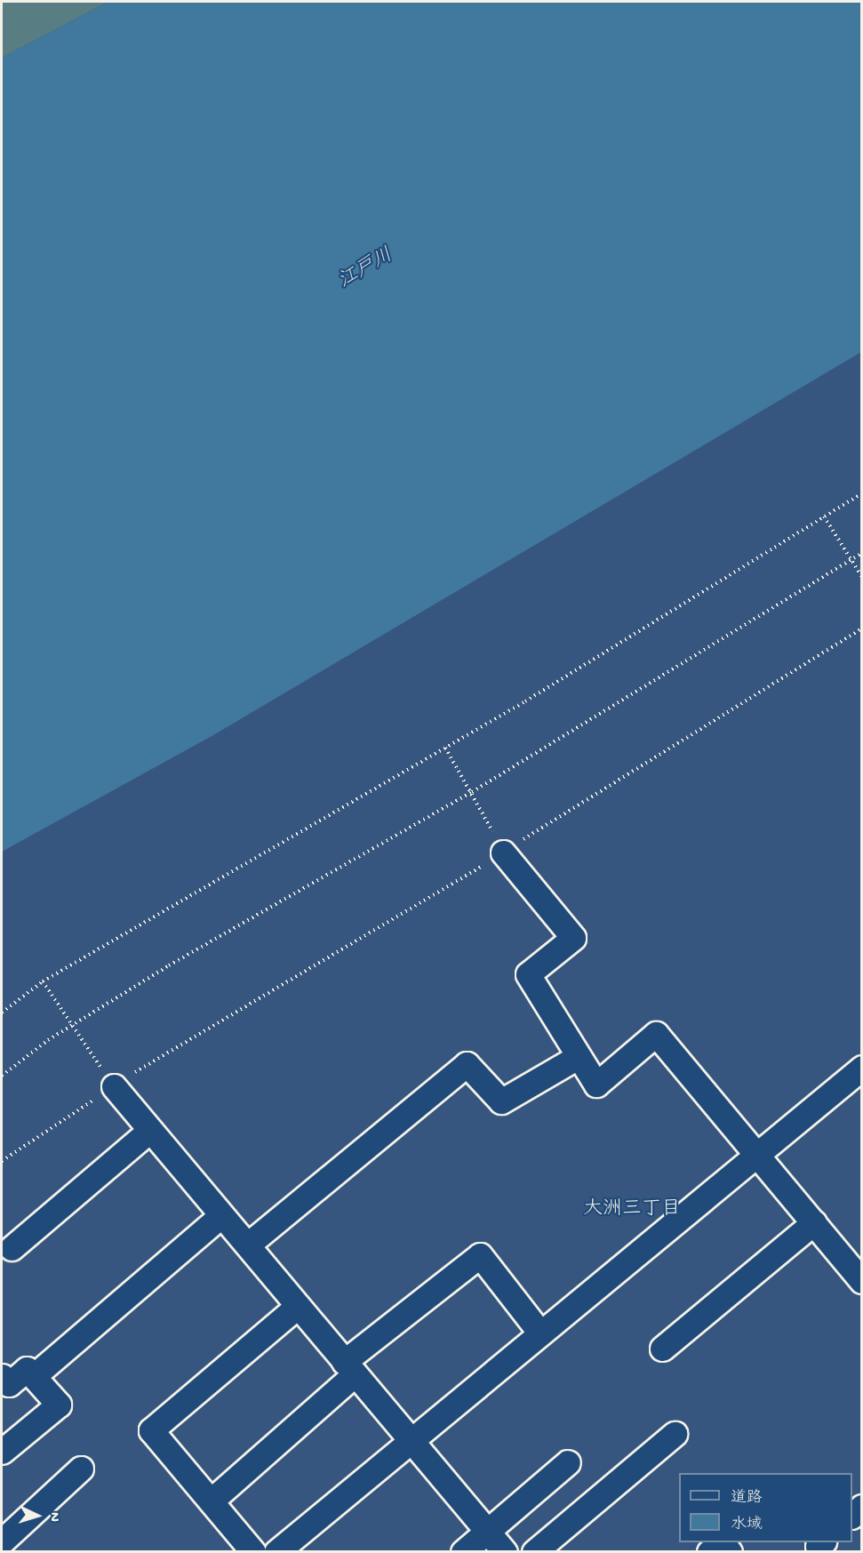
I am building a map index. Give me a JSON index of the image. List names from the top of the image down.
{
  "districts": ["大洲三丁目"],
  "water": ["江戸川"],
  "legend": ["道路", "水域"],
  "north": "right"
}
